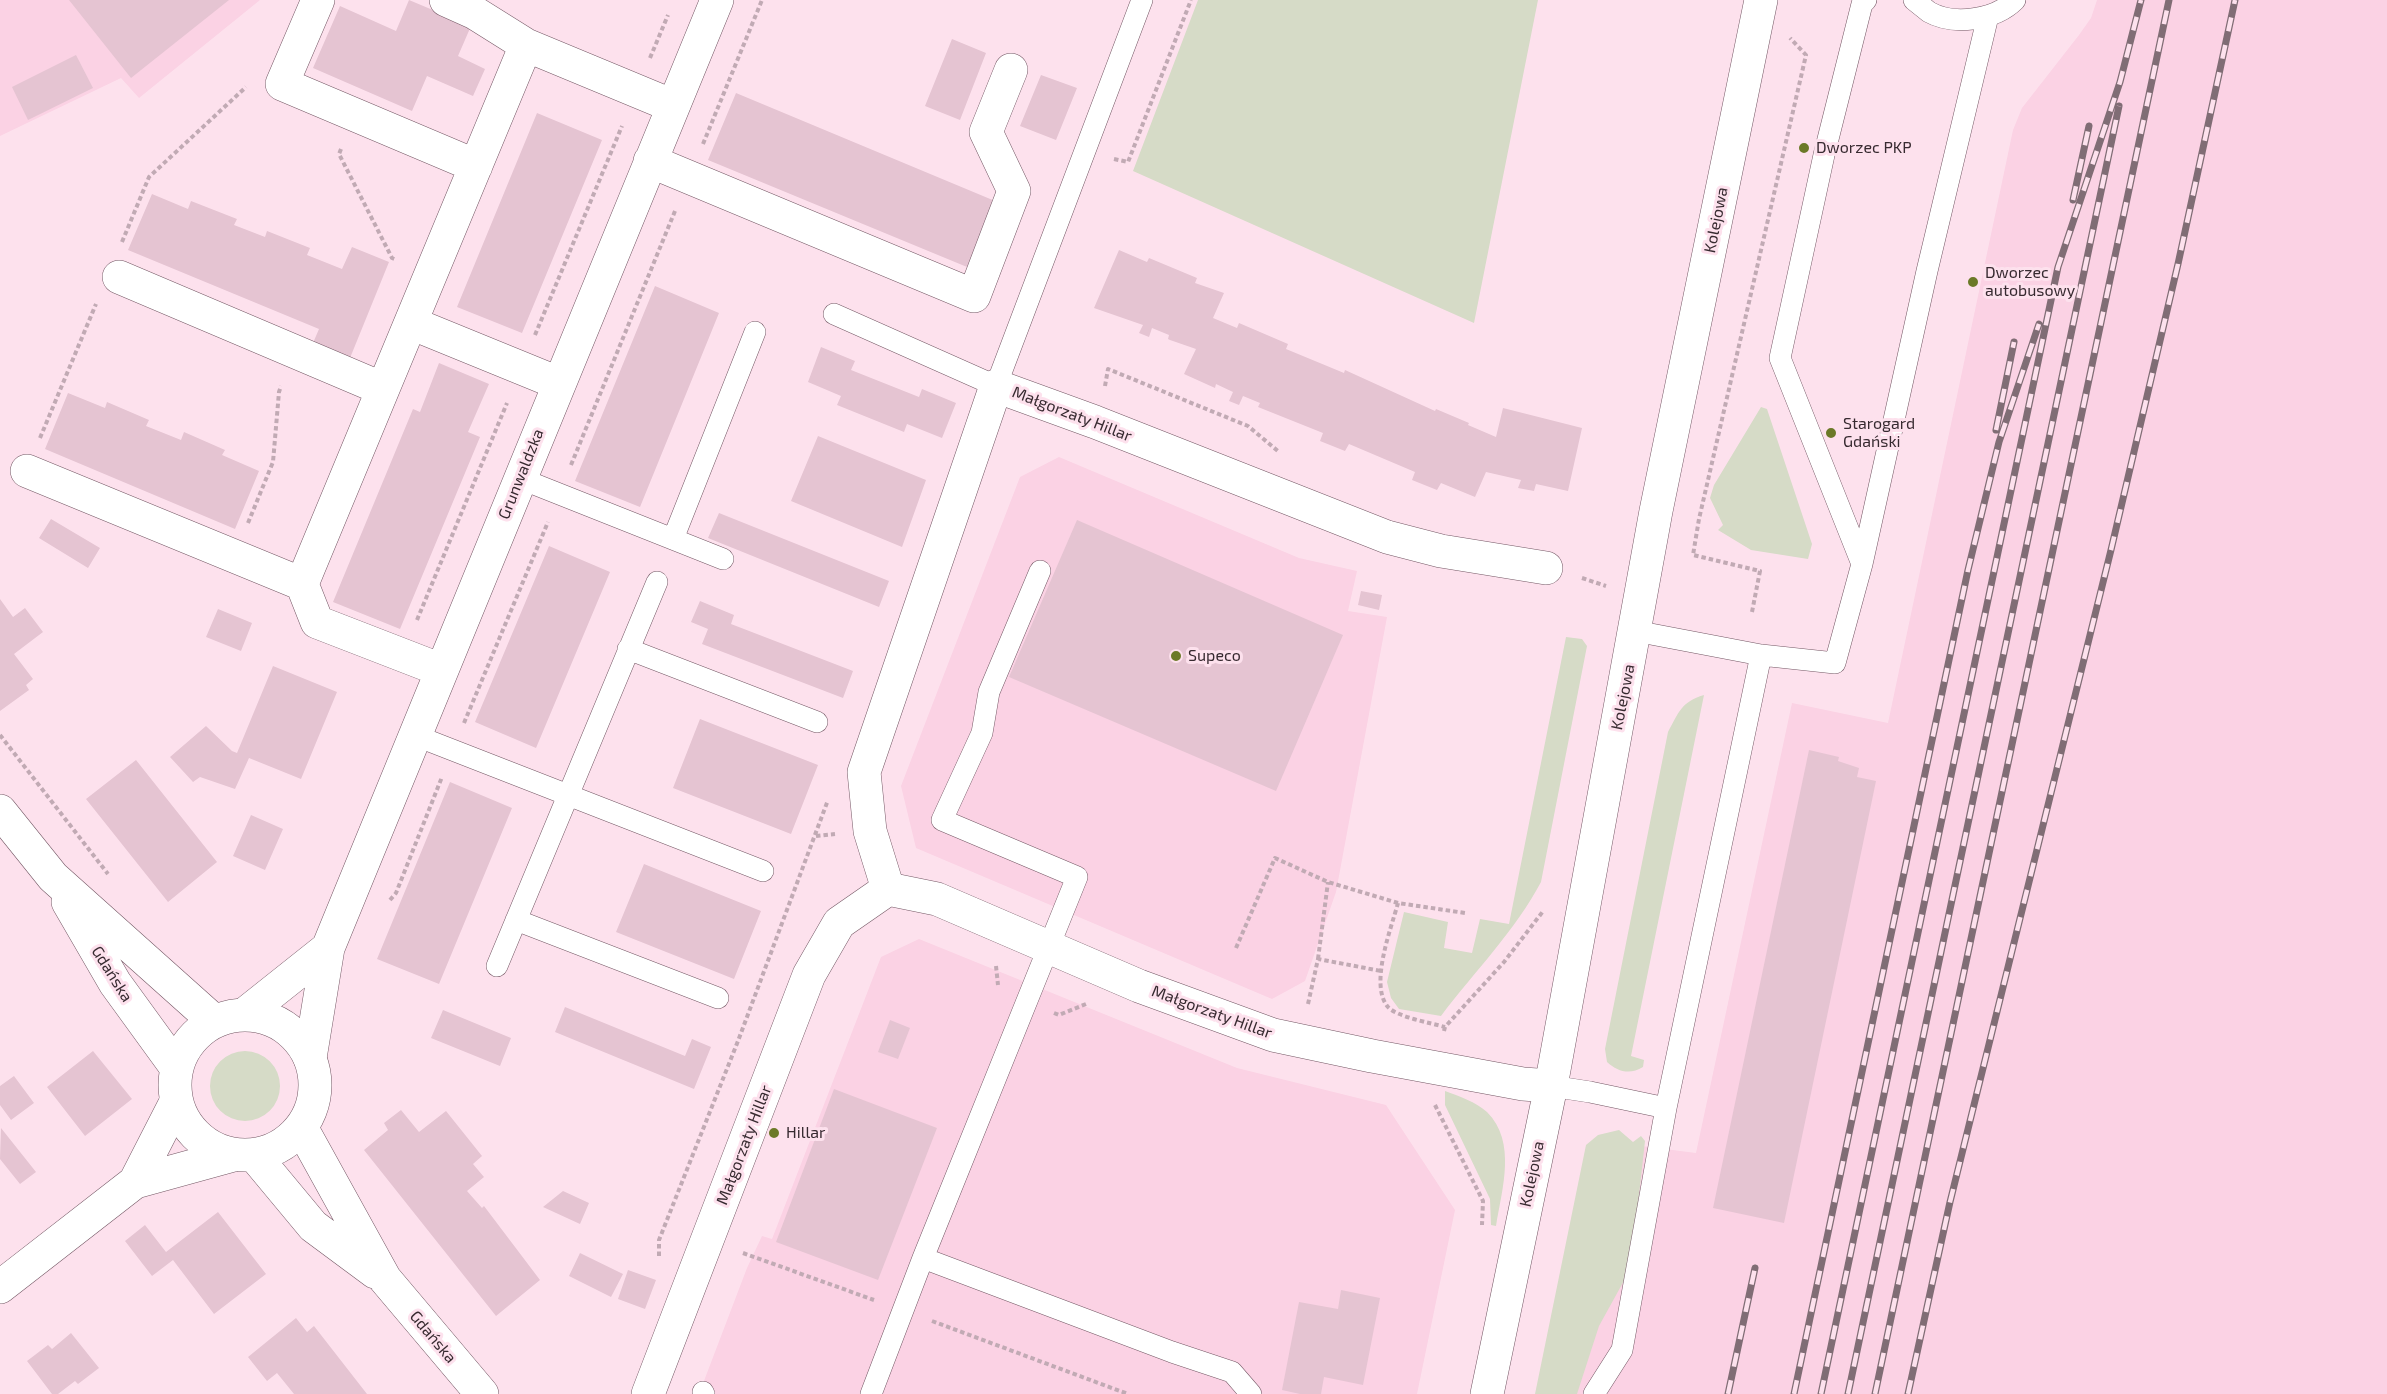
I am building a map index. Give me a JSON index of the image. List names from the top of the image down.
{
  "streets": {
    "street": [
      "Kolejowa",
      "Małgorzaty Hillar",
      "Grunwaldzka",
      "Gdańska"
    ]
  },
  "crossings": [
    ["Kolejowa", "Małgorzaty Hillar"],
    ["Grunwaldzka", "Gdańska"]
  ],
  "places": [
    "Dworzec PKP",
    "Dworzec autobusowy",
    "Starogard Gdański",
    "Supeco",
    "Hillar"
  ]
}
